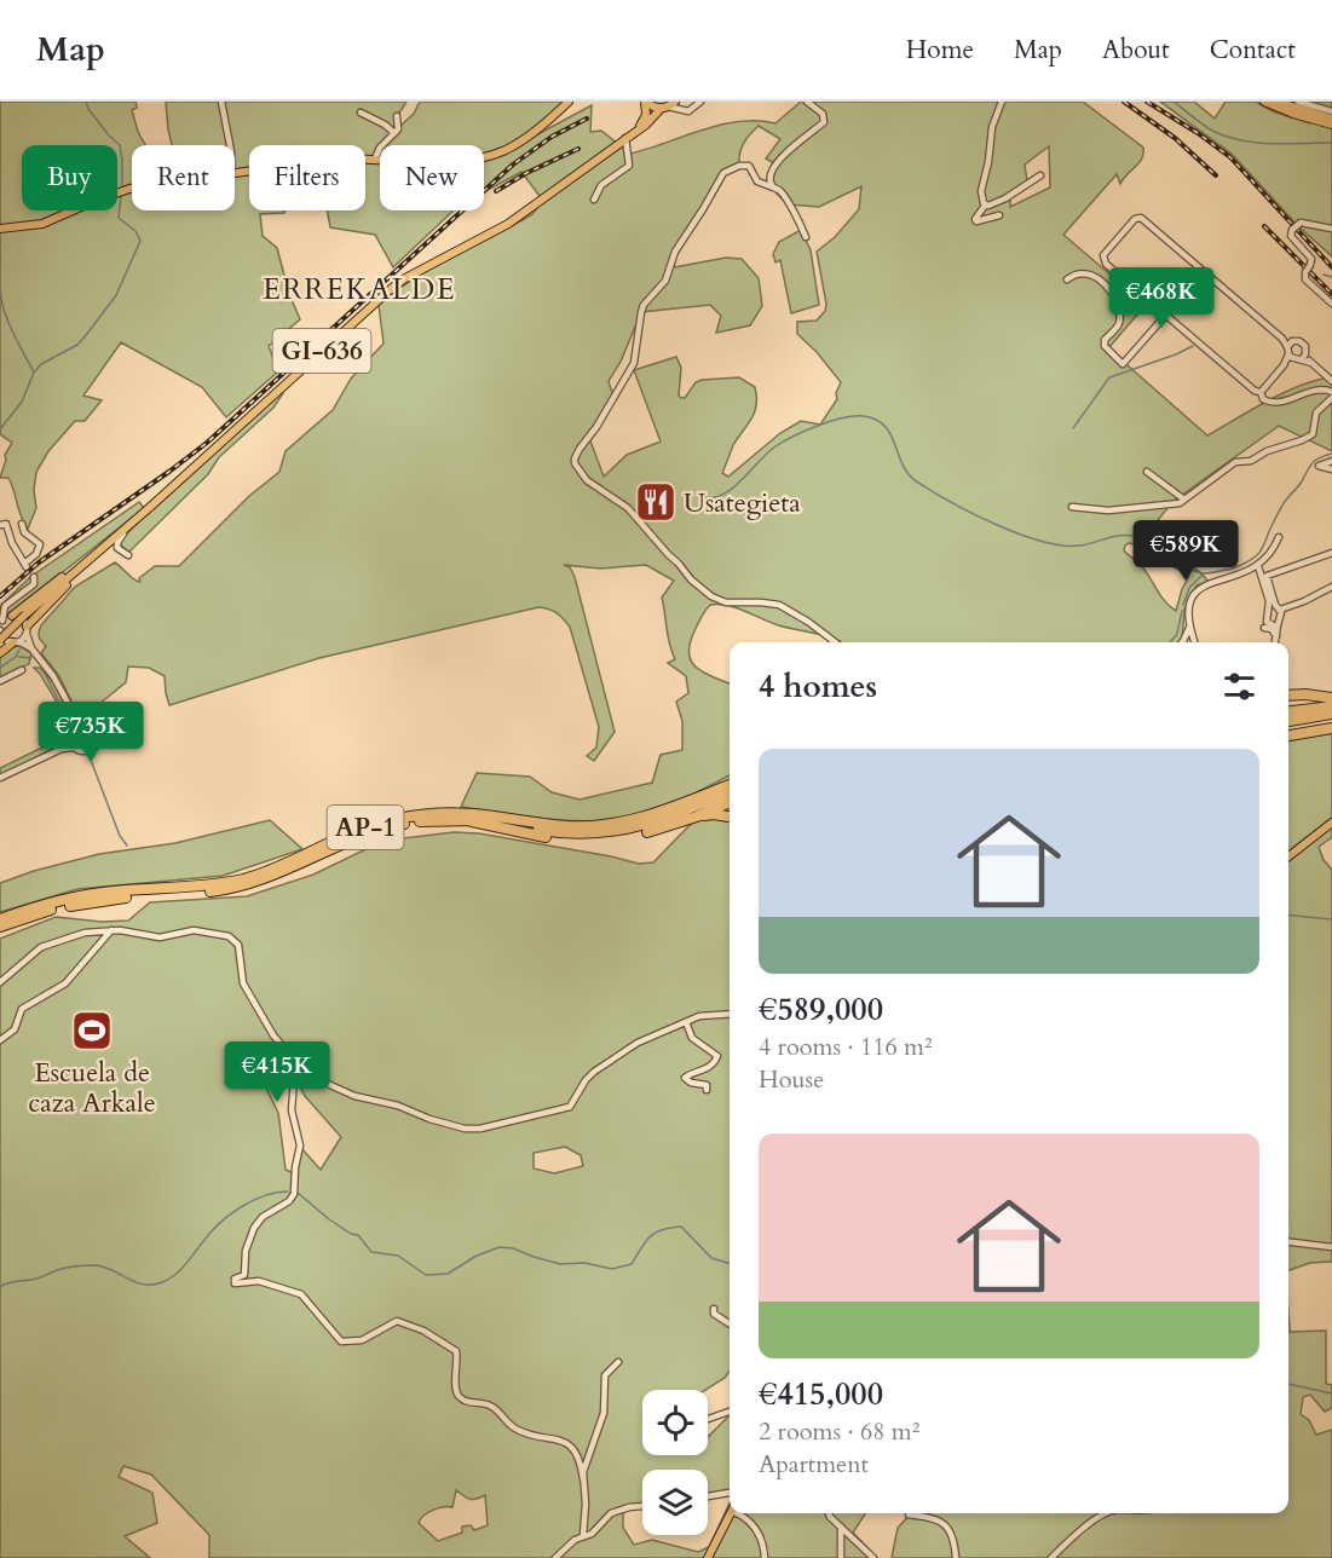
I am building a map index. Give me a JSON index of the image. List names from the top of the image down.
{
  "streets": {
    "highway": ["AP-1"],
    "main road": ["GI-636"]
  },
  "districts": ["ERREKALDE"],
  "places": {
    "restaurant": ["Usategieta"],
    "sports": ["Escuela de caza Arkale"]
  },
  "page": {
    "header": "Map",
    "nav": [
      "Home",
      "Map",
      "About",
      "Contact"
    ],
    "chip": [
      "Buy",
      "Rent",
      "Filters",
      "New"
    ],
    "price": [
      "€468K",
      "€589K",
      "€735K",
      "€415K"
    ],
    "heading": "4 homes",
    "list": [
      {
        "name": "€589,000",
        "note": "4 rooms · 116 m² · House"
      },
      {
        "name": "€415,000",
        "note": "2 rooms · 68 m² · Apartment"
      }
    ]
  }
}
